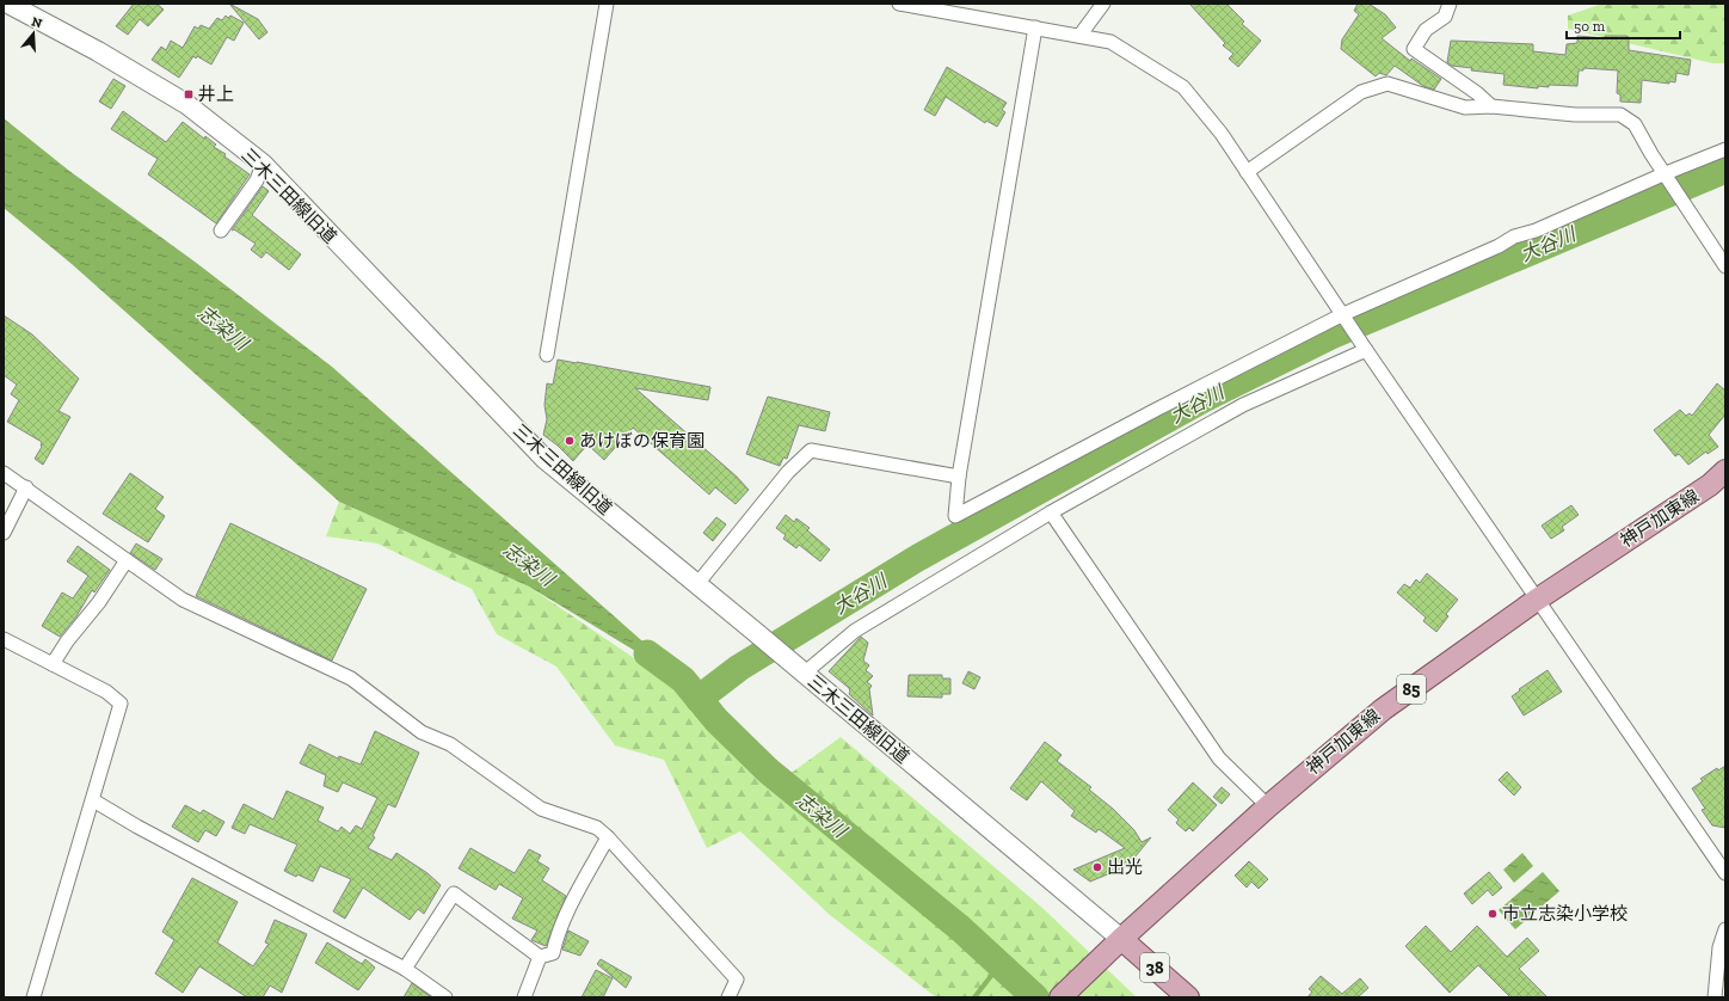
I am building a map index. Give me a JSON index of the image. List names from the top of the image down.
{
  "streets": {
    "main road": ["神戸加東線", "85", "38"],
    "street": ["三木三田線旧道"]
  },
  "crossings": [
    ["三木三田線旧道", "神戸加東線"],
    ["三木三田線旧道", "38"],
    ["神戸加東線", "38"]
  ],
  "water": ["大谷川", "志染川"],
  "places": {
    "transit": ["井上"],
    "other": ["あけぼの保育園", "出光", "市立志染小学校"]
  },
  "scale_bar": "50 m",
  "north": "top"
}
